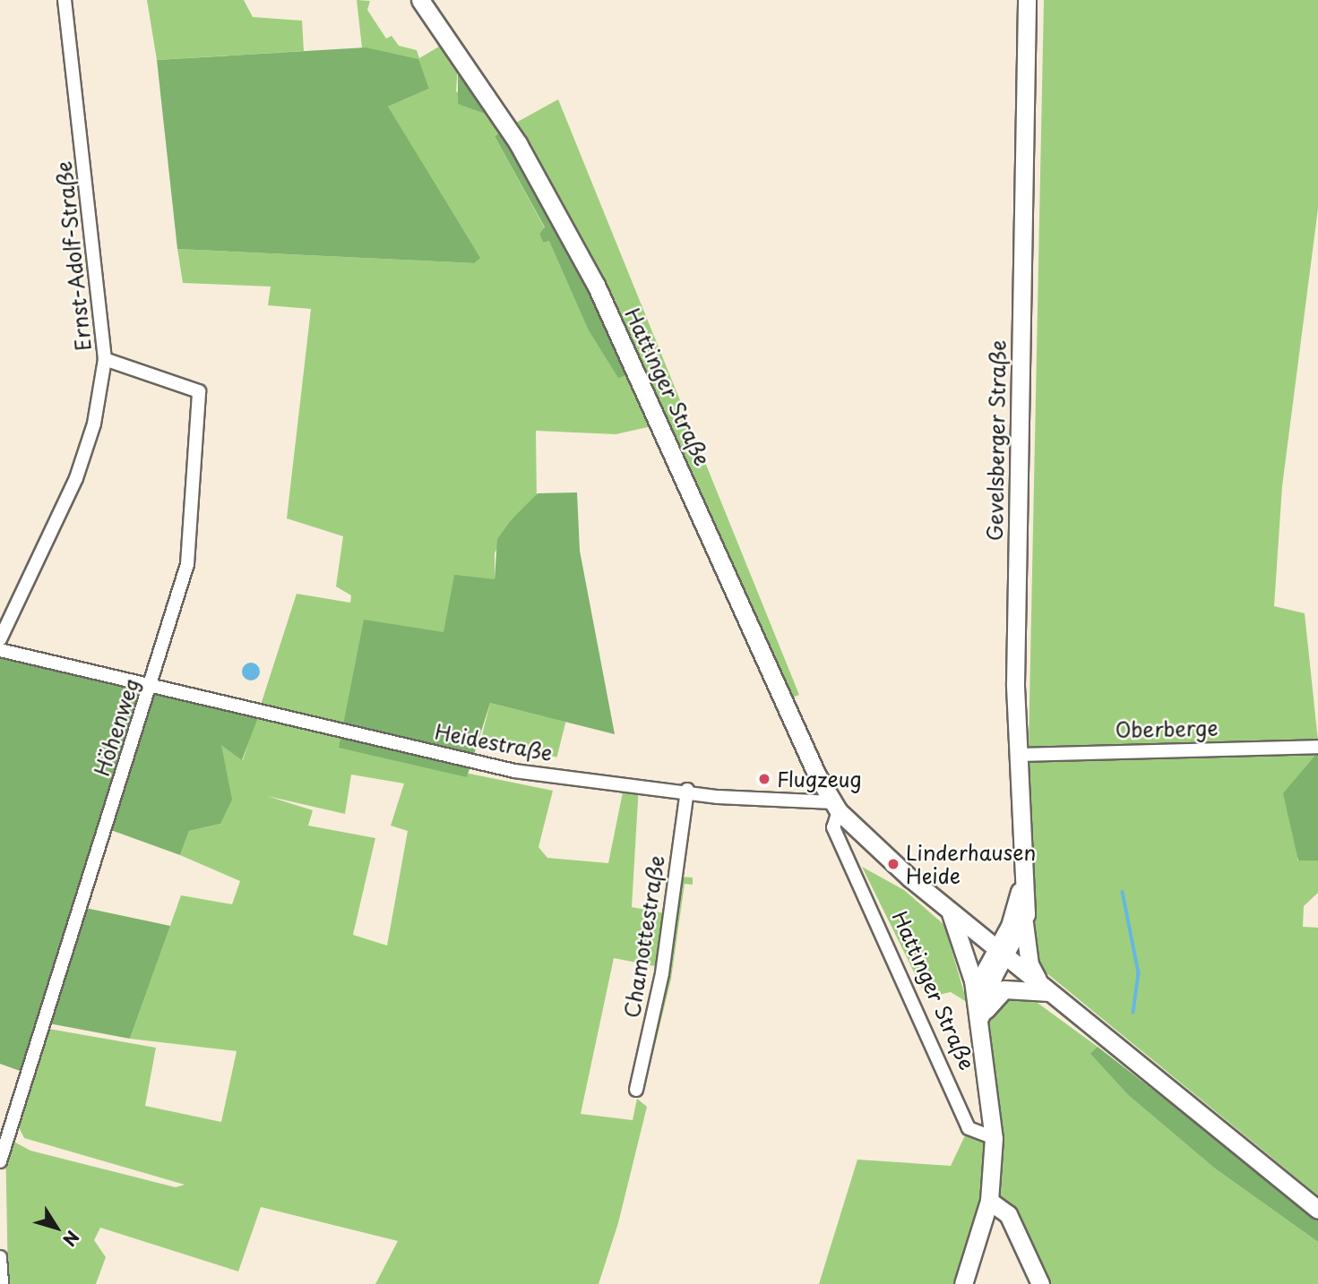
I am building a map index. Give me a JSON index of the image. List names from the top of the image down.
{
  "streets": {
    "main road": ["Hattinger Straße", "Gevelsberger Straße"],
    "street": [
      "Ernst-Adolf-Straße",
      "Höhenweg",
      "Oberberge",
      "Heidestraße",
      "Chamottestraße"
    ]
  },
  "crossings": [
    ["Ernst-Adolf-Straße", "Höhenweg"],
    ["Hattinger Straße", "Gevelsberger Straße"],
    ["Hattinger Straße", "Heidestraße"],
    ["Gevelsberger Straße", "Oberberge"],
    ["Höhenweg", "Heidestraße"],
    ["Heidestraße", "Chamottestraße"]
  ],
  "places": ["Flugzeug", "Linderhausen Heide"],
  "north": "bottom right"
}
